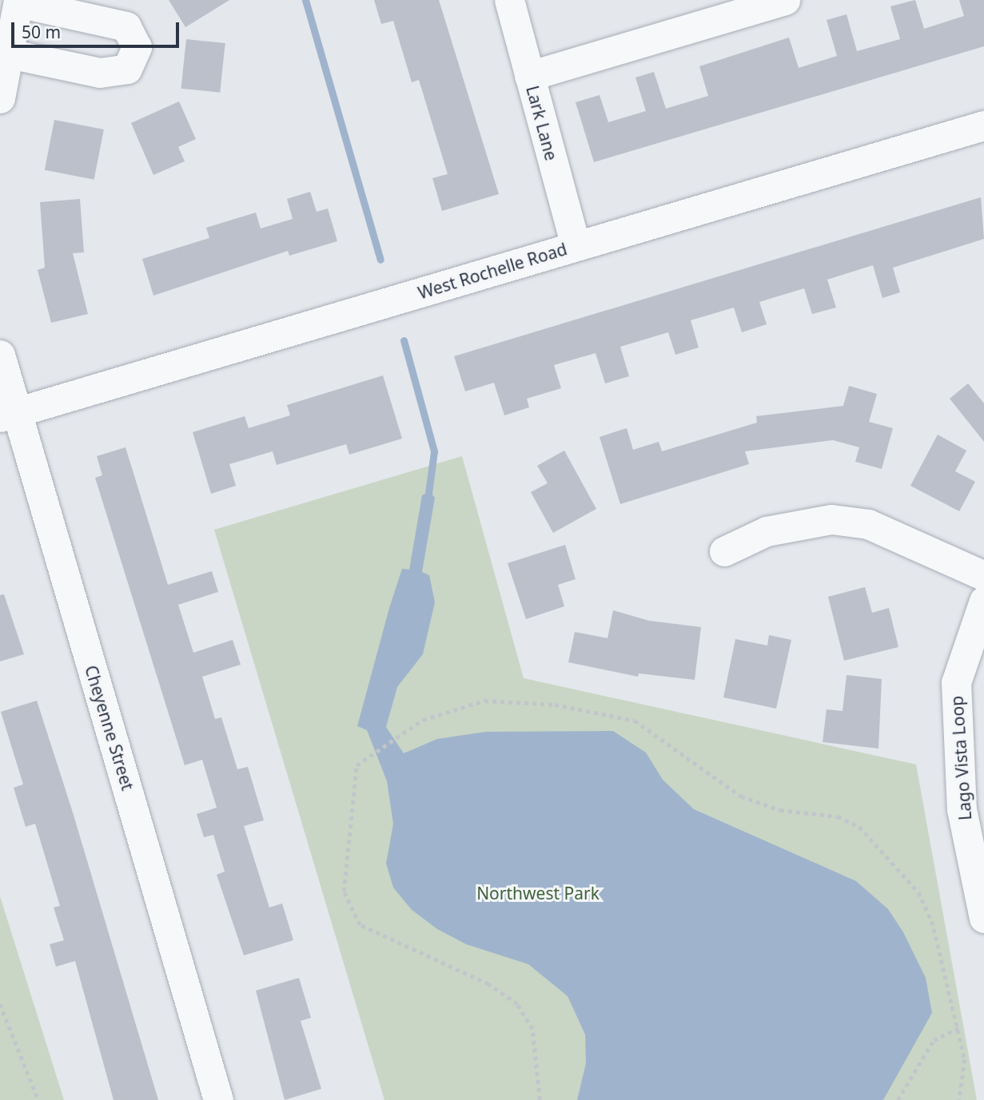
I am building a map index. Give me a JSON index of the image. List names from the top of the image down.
{
  "streets": {
    "street": [
      "Lark Lane",
      "West Rochelle Road",
      "Cheyenne Street",
      "Lago Vista Loop"
    ]
  },
  "crossings": [
    ["Lark Lane", "West Rochelle Road"],
    ["West Rochelle Road", "Cheyenne Street"]
  ],
  "parks": ["Northwest Park"],
  "scale_bar": "50 m"
}
